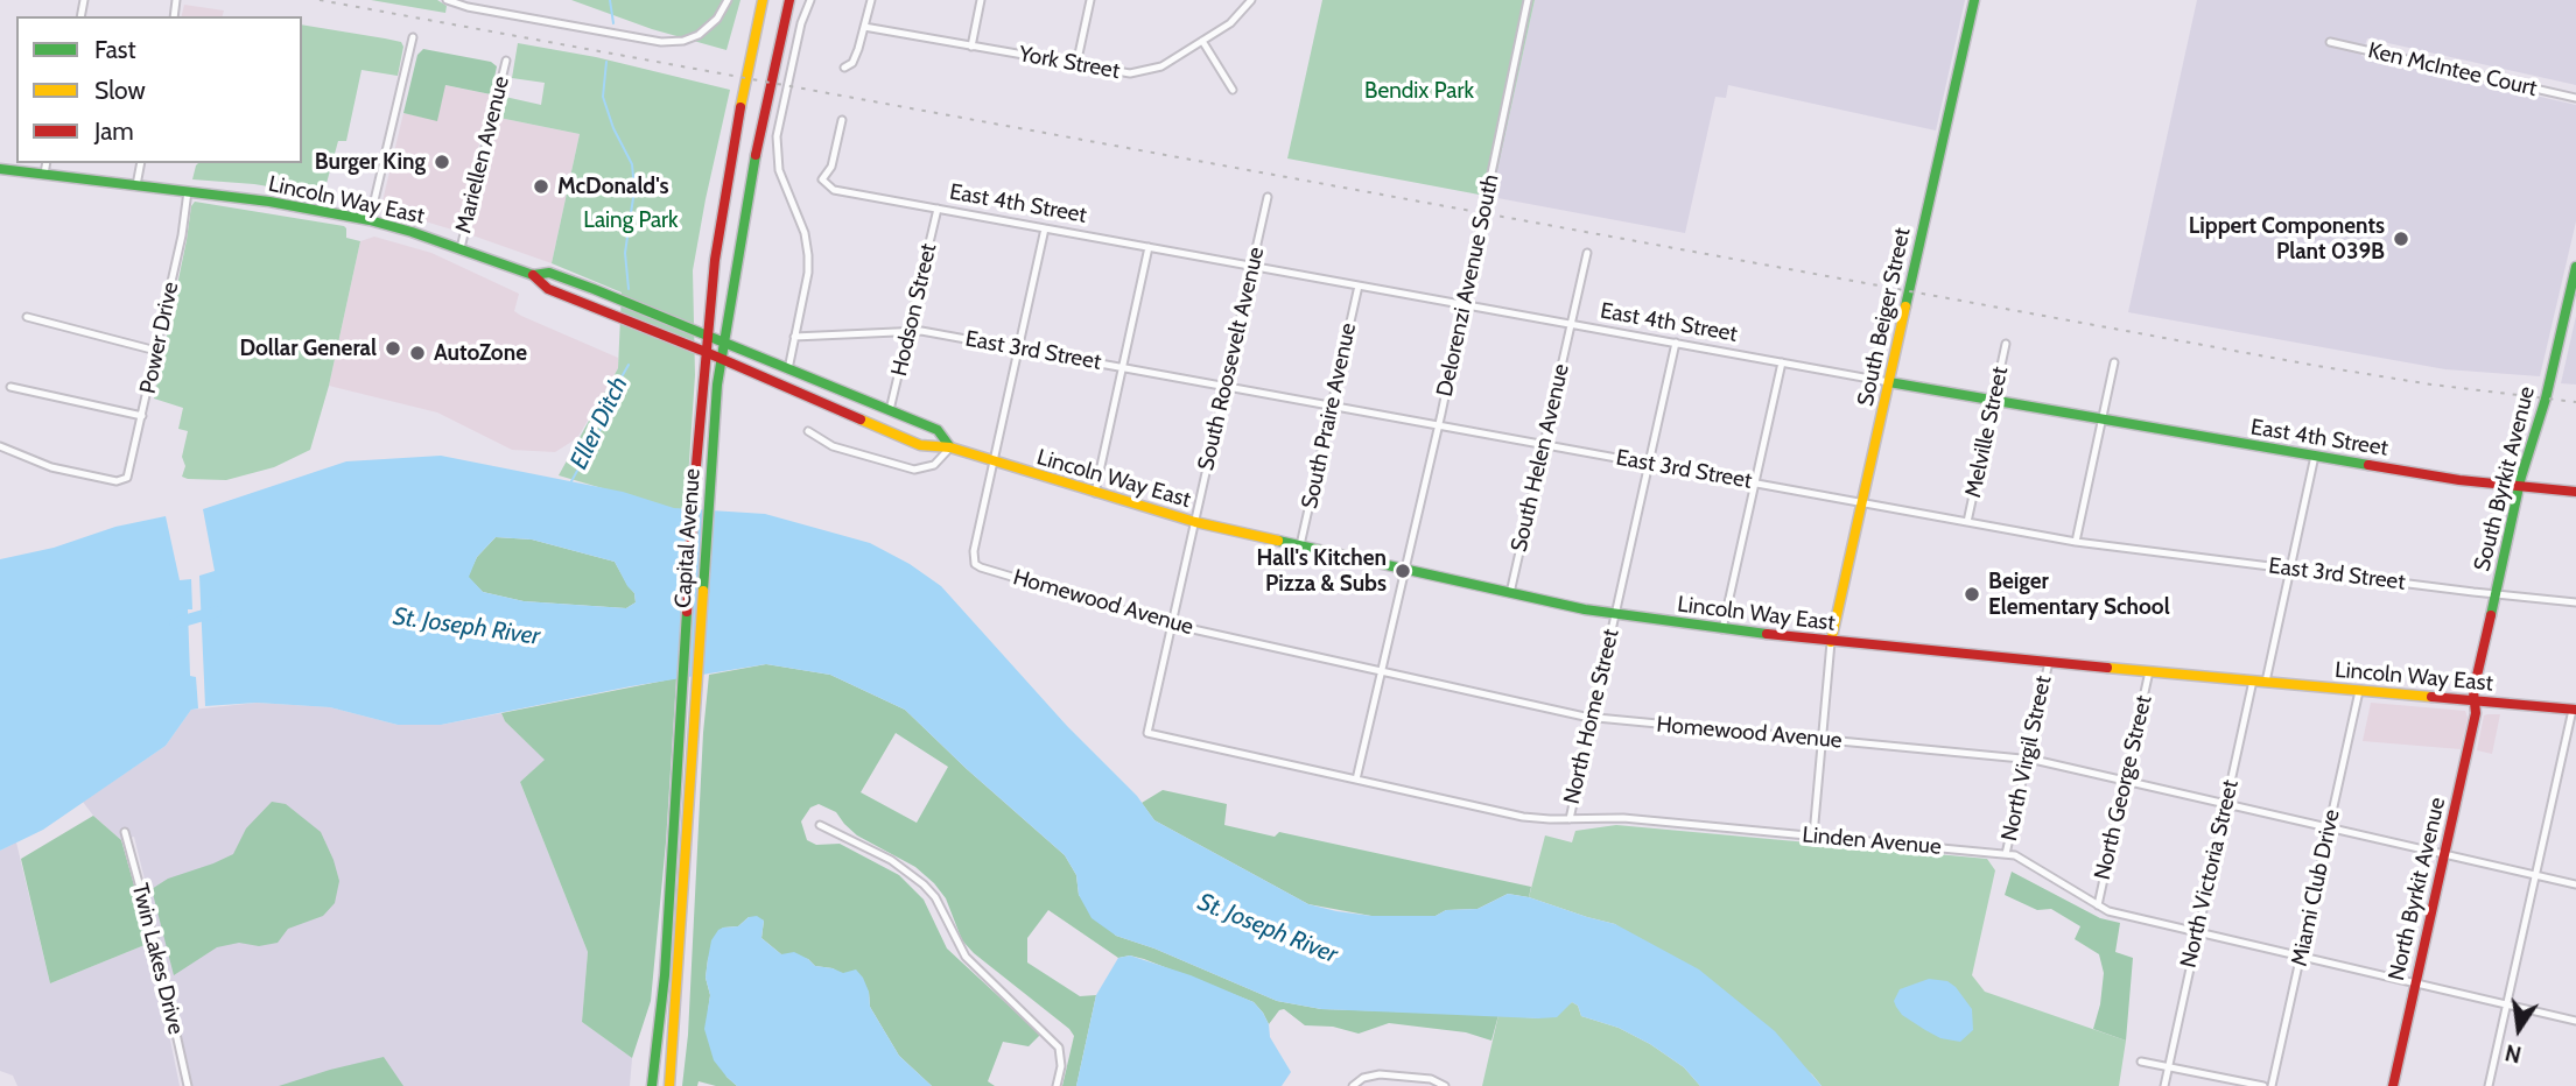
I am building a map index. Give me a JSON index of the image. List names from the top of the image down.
{
  "streets": {
    "main road": [
      "Lincoln Way East",
      "East 4th Street",
      "South Beiger Street",
      "South Byrkit Avenue",
      "Capital Avenue",
      "North Byrkit Avenue"
    ],
    "street": [
      "York Street",
      "Ken McIntee Court",
      "Mariellen Avenue",
      "Delorenzi Avenue South",
      "Hodson Street",
      "Power Drive",
      "East 3rd Street",
      "South Roosevelt Avenue",
      "South Praire Avenue",
      "Melville Street",
      "South Helen Avenue",
      "Homewood Avenue",
      "North Home Street",
      "North Virgil Street",
      "North George Street",
      "Linden Avenue",
      "North Victoria Street",
      "Miami Club Drive",
      "Twin Lakes Drive"
    ]
  },
  "crossings": [
    ["Mariellen Avenue", "Lincoln Way East"],
    ["Lincoln Way East", "Delorenzi Avenue South"],
    ["Lincoln Way East", "Hodson Street"],
    ["Lincoln Way East", "South Beiger Street"],
    ["Lincoln Way East", "Power Drive"],
    ["Lincoln Way East", "South Roosevelt Avenue"],
    ["Lincoln Way East", "South Praire Avenue"],
    ["Lincoln Way East", "South Helen Avenue"],
    ["Lincoln Way East", "South Byrkit Avenue"],
    ["Lincoln Way East", "Capital Avenue"],
    ["Lincoln Way East", "Homewood Avenue"],
    ["Lincoln Way East", "North Home Street"],
    ["Lincoln Way East", "North Virgil Street"],
    ["Lincoln Way East", "North George Street"],
    ["Lincoln Way East", "North Victoria Street"],
    ["Lincoln Way East", "Miami Club Drive"],
    ["Lincoln Way East", "North Byrkit Avenue"],
    ["East 4th Street", "Delorenzi Avenue South"],
    ["East 4th Street", "Hodson Street"],
    ["East 4th Street", "South Beiger Street"],
    ["East 4th Street", "South Roosevelt Avenue"],
    ["East 4th Street", "South Praire Avenue"],
    ["East 4th Street", "Melville Street"],
    ["East 4th Street", "South Helen Avenue"],
    ["East 4th Street", "South Byrkit Avenue"],
    ["East 4th Street", "North Home Street"],
    ["Delorenzi Avenue South", "East 3rd Street"],
    ["Delorenzi Avenue South", "Homewood Avenue"],
    ["Delorenzi Avenue South", "Linden Avenue"],
    ["Hodson Street", "East 3rd Street"],
    ["South Beiger Street", "East 3rd Street"],
    ["East 3rd Street", "South Roosevelt Avenue"],
    ["East 3rd Street", "South Praire Avenue"],
    ["East 3rd Street", "Melville Street"],
    ["East 3rd Street", "South Helen Avenue"],
    ["East 3rd Street", "South Byrkit Avenue"],
    ["East 3rd Street", "North Home Street"],
    ["South Roosevelt Avenue", "Homewood Avenue"],
    ["South Roosevelt Avenue", "Linden Avenue"],
    ["South Byrkit Avenue", "North Byrkit Avenue"],
    ["Homewood Avenue", "North Home Street"],
    ["Homewood Avenue", "North Virgil Street"],
    ["Homewood Avenue", "North George Street"],
    ["Homewood Avenue", "North Victoria Street"],
    ["Homewood Avenue", "Miami Club Drive"],
    ["Homewood Avenue", "North Byrkit Avenue"],
    ["North Home Street", "Linden Avenue"],
    ["North Virgil Street", "Linden Avenue"],
    ["North George Street", "Linden Avenue"],
    ["Linden Avenue", "North Victoria Street"],
    ["Linden Avenue", "Miami Club Drive"],
    ["Linden Avenue", "North Byrkit Avenue"]
  ],
  "water": ["Eller Ditch", "St. Joseph River"],
  "parks": ["Bendix Park", "Laing Park"],
  "places": [
    "Burger King",
    "McDonald's",
    "Lippert Components Plant 039B",
    "Dollar General",
    "AutoZone",
    "Hall's Kitchen Pizza & Subs",
    "Beiger Elementary School"
  ],
  "legend": ["Fast", "Slow", "Jam"],
  "north": "bottom"
}
